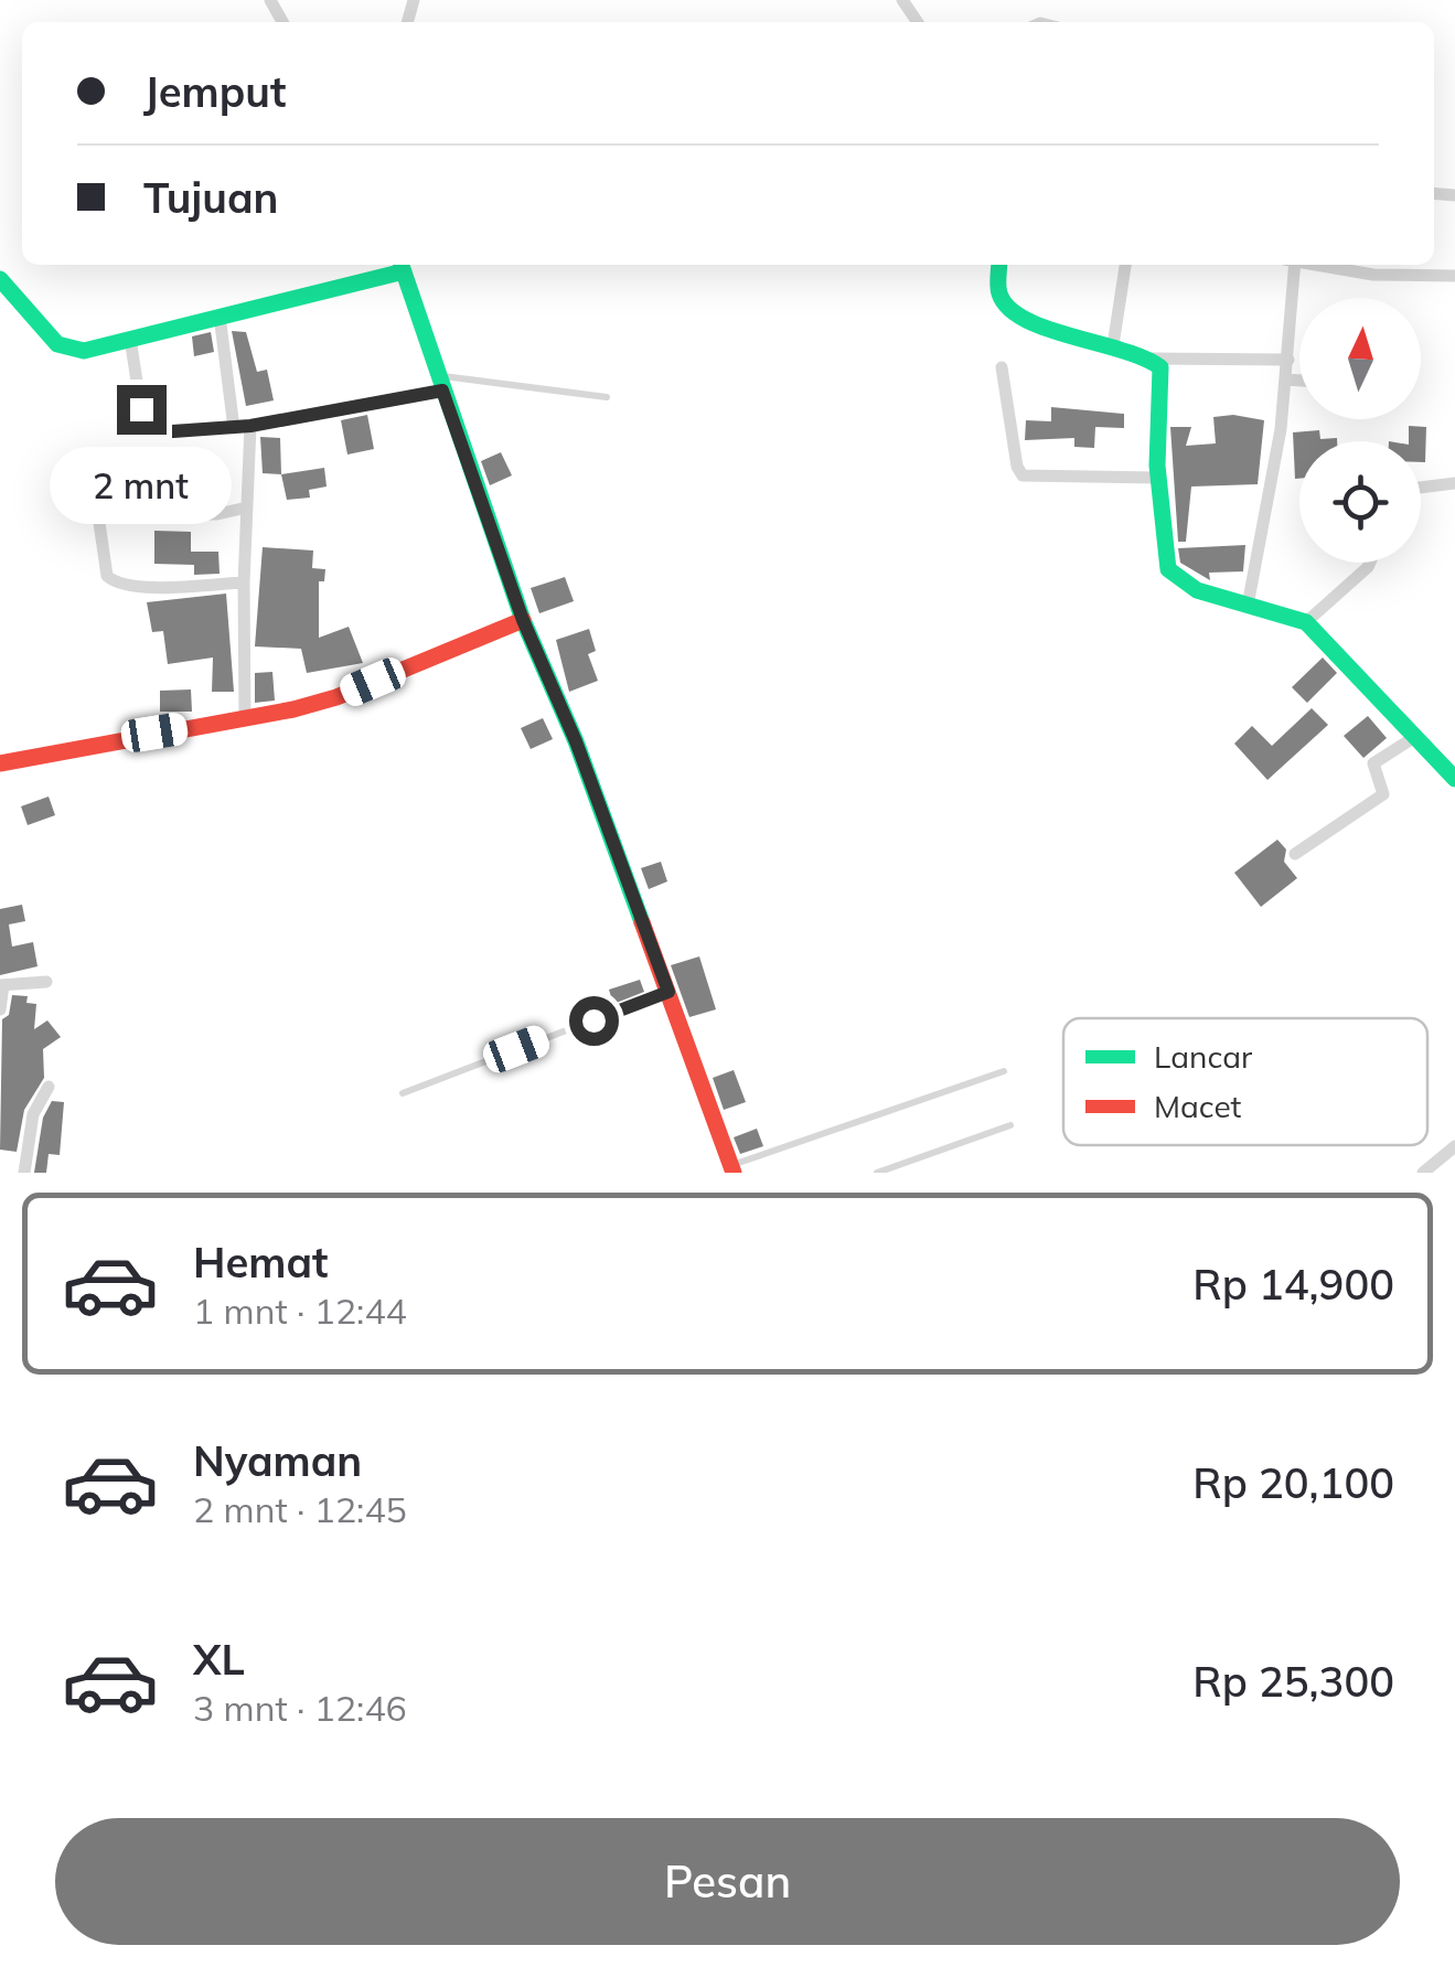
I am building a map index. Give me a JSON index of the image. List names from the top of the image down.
{
  "legend": ["Lancar", "Macet"],
  "north": "top",
  "page": {
    "banner": ["Jemput", "Tujuan"],
    "bubble": "2 mnt",
    "list": [
      {
        "name": "Hemat",
        "note": "1 mnt · 12:44",
        "value": "Rp 14,900"
      },
      {
        "name": "Nyaman",
        "note": "2 mnt · 12:45",
        "value": "Rp 20,100"
      },
      {
        "name": "XL",
        "note": "3 mnt · 12:46",
        "value": "Rp 25,300"
      }
    ],
    "buttons": "Pesan"
  }
}
